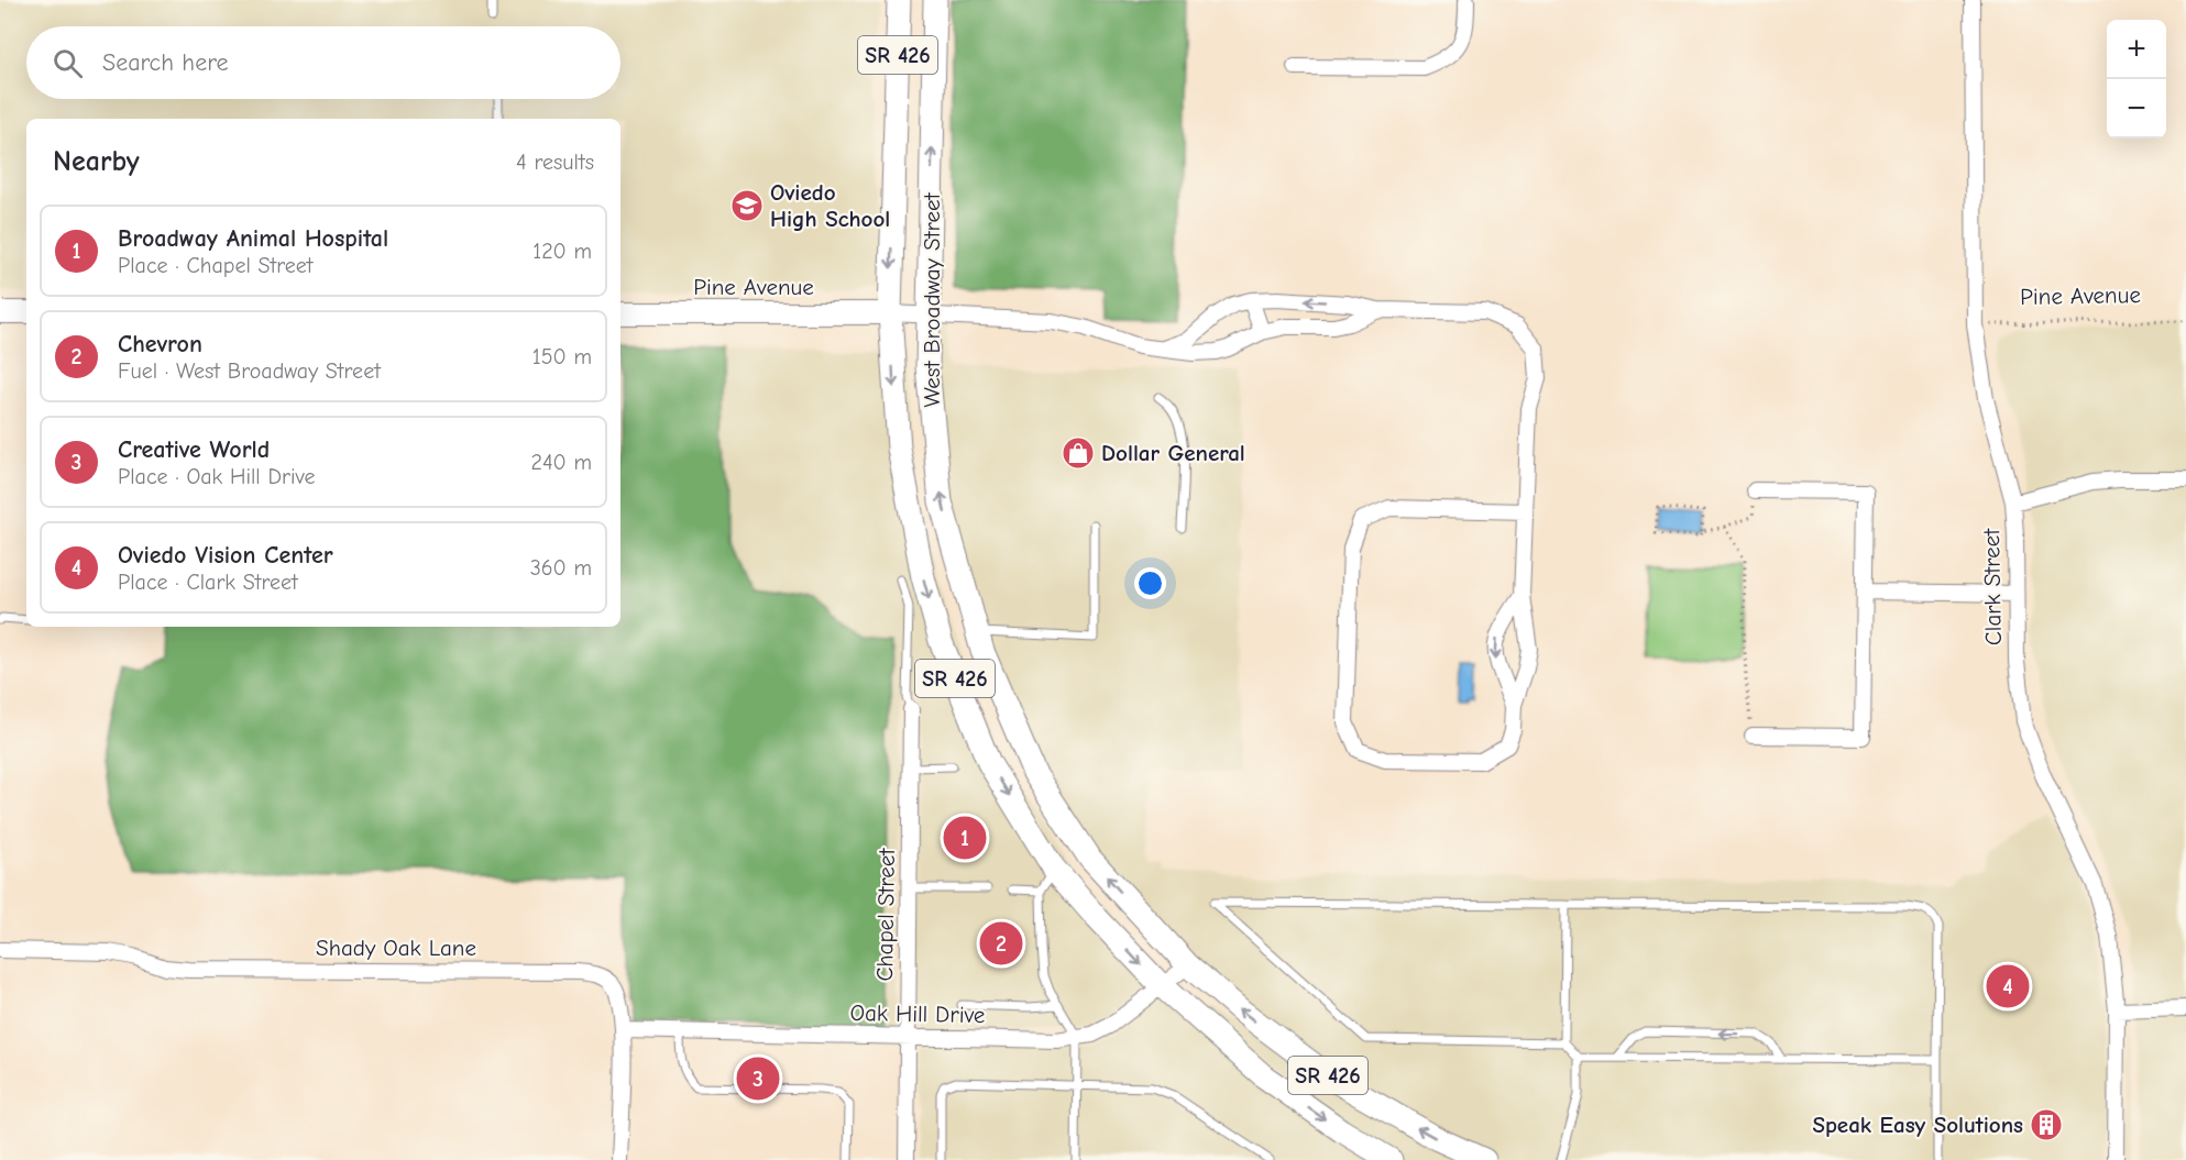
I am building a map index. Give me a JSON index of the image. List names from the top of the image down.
{
  "streets": {
    "main road": ["SR 426", "West Broadway Street"],
    "street": [
      "Pine Avenue",
      "Clark Street",
      "Chapel Street",
      "Shady Oak Lane",
      "Oak Hill Drive"
    ]
  },
  "crossings": [
    ["Pine Avenue", "West Broadway Street"],
    ["Pine Avenue", "Clark Street"],
    ["West Broadway Street", "Oak Hill Drive"],
    ["Chapel Street", "Oak Hill Drive"],
    ["Shady Oak Lane", "Oak Hill Drive"]
  ],
  "places": {
    "school or university": ["Oviedo High School"],
    "shop": ["Dollar General"],
    "building": ["Speak Easy Solutions"]
  },
  "page": {
    "map_buttons": ["+", "−"],
    "search": "Search here",
    "heading": ["Nearby", "4 results"],
    "list": [
      {
        "mark": "1",
        "name": "Broadway Animal Hospital",
        "note": "Place · Chapel Street",
        "value": "120 m"
      },
      {
        "mark": "2",
        "name": "Chevron",
        "note": "Fuel · West Broadway Street",
        "value": "150 m"
      },
      {
        "mark": "3",
        "name": "Creative World",
        "note": "Place · Oak Hill Drive",
        "value": "240 m"
      },
      {
        "mark": "4",
        "name": "Oviedo Vision Center",
        "note": "Place · Clark Street",
        "value": "360 m"
      }
    ],
    "pins": [
      "1",
      "2",
      "4",
      "3"
    ]
  }
}
